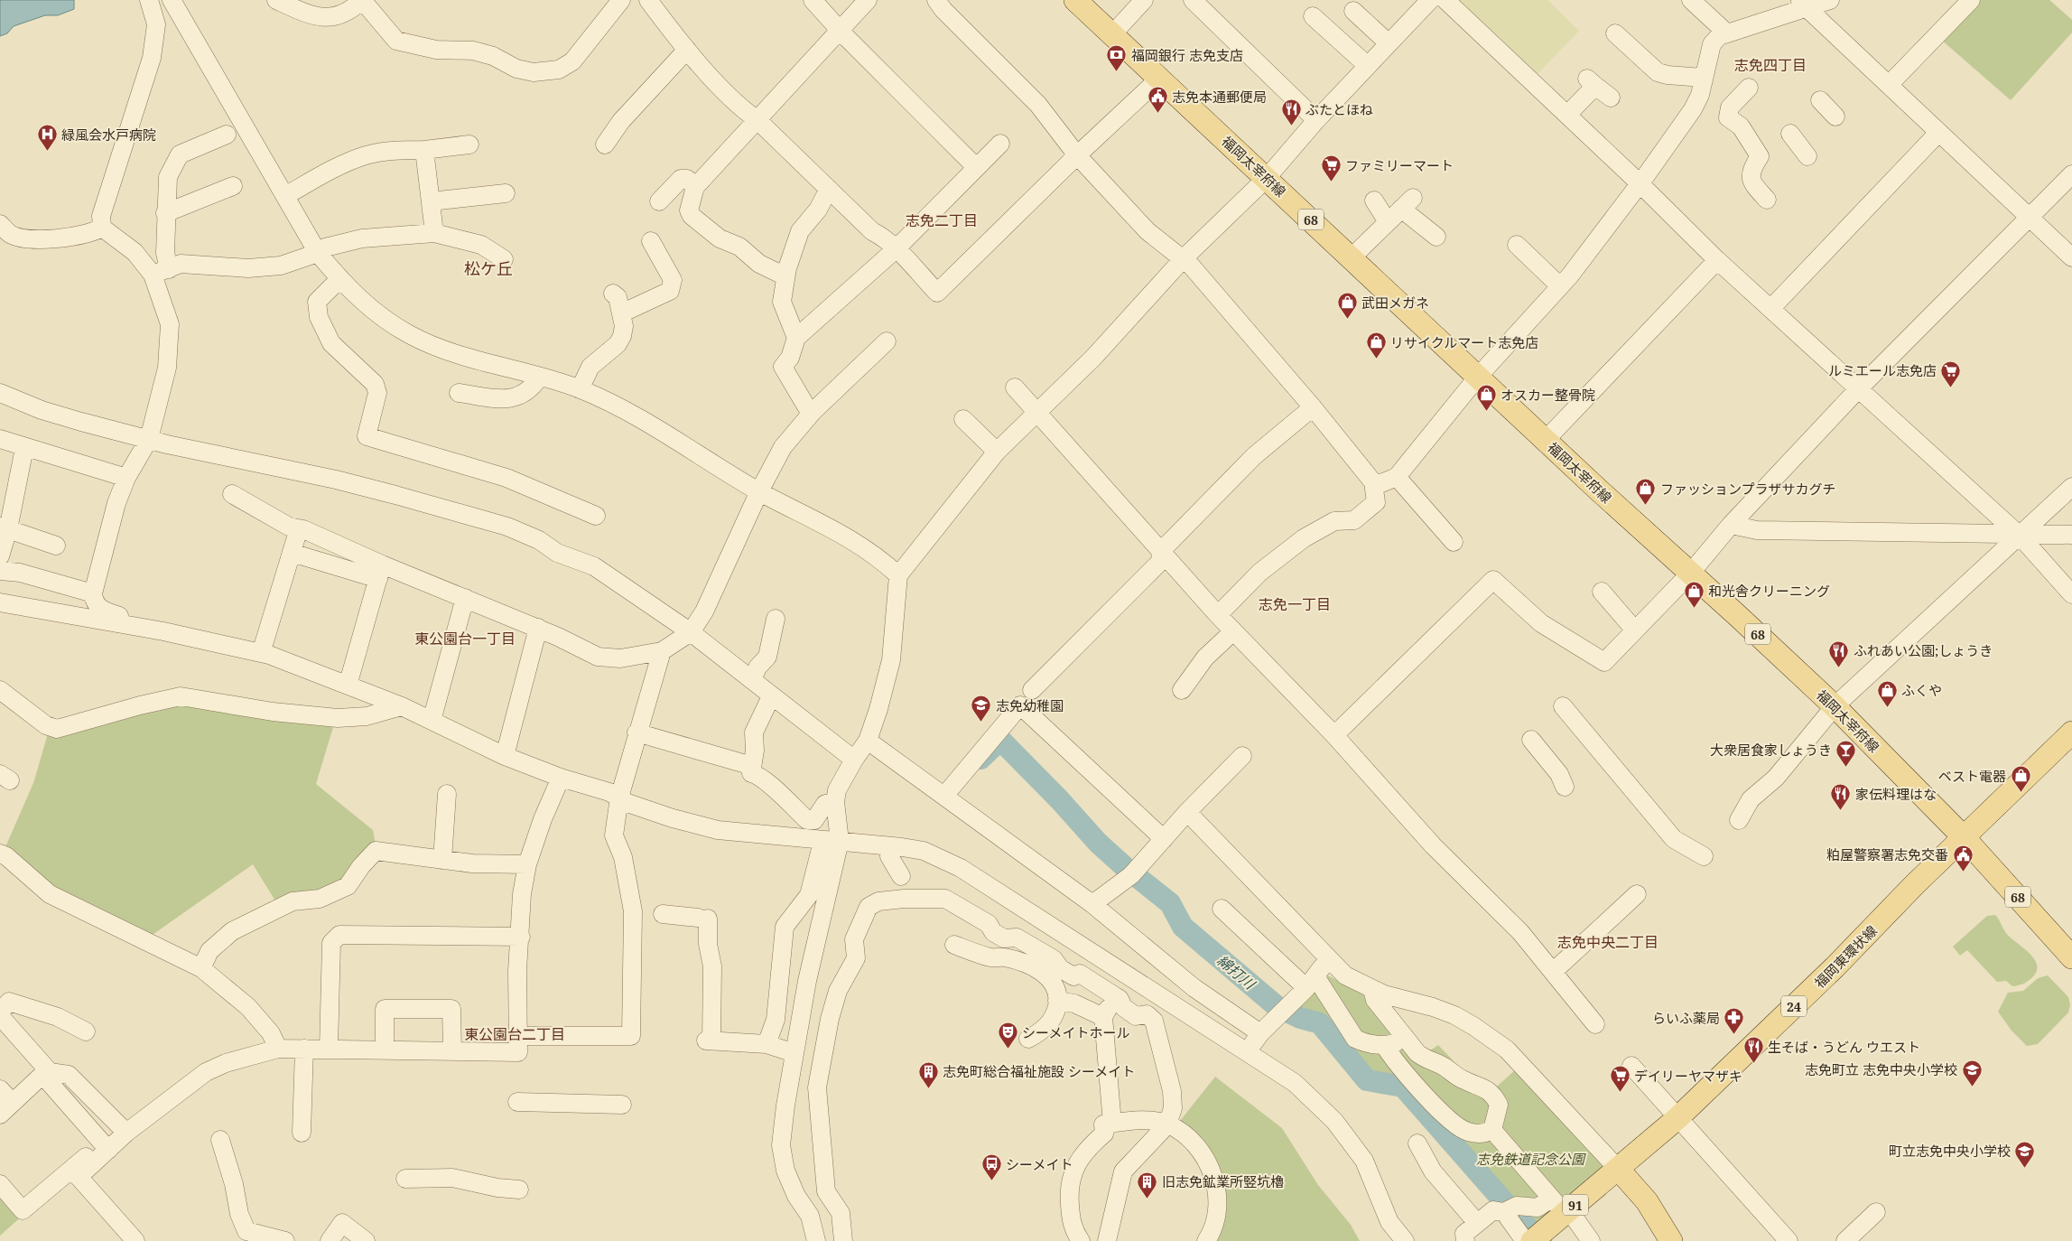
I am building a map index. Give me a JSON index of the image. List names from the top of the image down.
{
  "streets": {
    "main road": [
      "福岡太宰府線",
      "68",
      "福岡東環状線",
      "24",
      "91"
    ]
  },
  "crossings": [
    ["福岡太宰府線", "福岡東環状線"],
    ["福岡東環状線", "91"]
  ],
  "districts": [
    "志免四丁目",
    "志免二丁目",
    "松ケ丘",
    "志免一丁目",
    "東公園台一丁目",
    "志免中央二丁目",
    "東公園台二丁目"
  ],
  "water": ["綿打川"],
  "parks": ["志免鉄道記念公園"],
  "places": {
    "bank": ["福岡銀行 志免支店"],
    "public building": ["志免本通郵便局", "粕屋警察署志免交番"],
    "restaurant": [
      "ぶたとほね",
      "ふれあい公園;しょうき",
      "家伝料理はな",
      "生そば・うどん ウエスト"
    ],
    "hospital": ["緑風会水戸病院"],
    "supermarket": ["ファミリーマート", "ルミエール志免店", "デイリーヤマザキ"],
    "shop": [
      "武田メガネ",
      "リサイクルマート志免店",
      "オスカー整骨院",
      "ファッションプラザサカグチ",
      "和光舎クリーニング",
      "ふくや",
      "ベスト電器"
    ],
    "school or university": ["志免幼稚園", "志免町立 志免中央小学校", "町立志免中央小学校"],
    "bar": ["大衆居食家しょうき"],
    "pharmacy": ["らいふ薬局"],
    "theatre": ["シーメイトホール"],
    "building": ["志免町総合福祉施設 シーメイト", "旧志免鉱業所竪坑櫓"],
    "bus stop": ["シーメイト"]
  }
}
